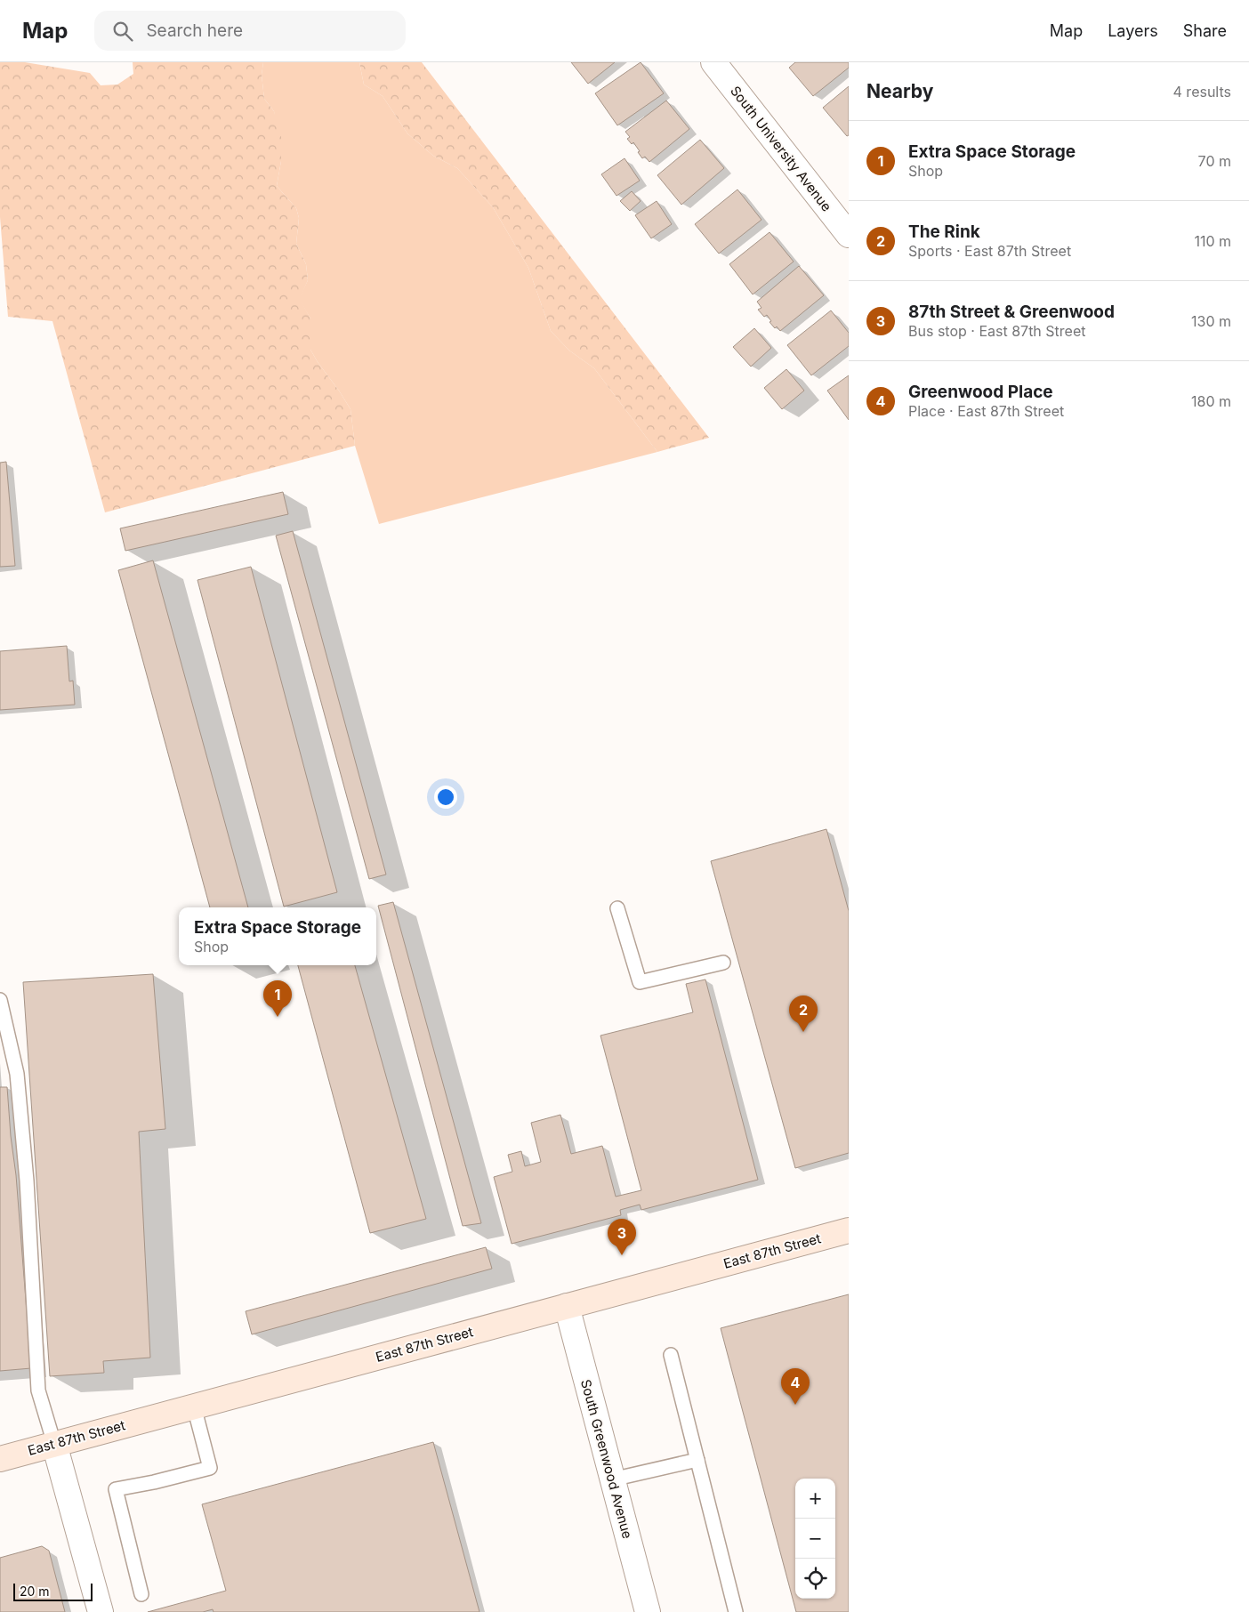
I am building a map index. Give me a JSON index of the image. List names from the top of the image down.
{
  "streets": {
    "main road": ["East 87th Street"],
    "street": ["South University Avenue", "South Greenwood Avenue"]
  },
  "crossings": [
    ["East 87th Street", "South Greenwood Avenue"]
  ],
  "scale_bar": "20 m",
  "page": {
    "header": "Map",
    "search": "Search here",
    "nav": ["Map", "Layers", "Share"],
    "heading": ["Nearby", "4 results"],
    "list": [
      {
        "mark": "1",
        "name": "Extra Space Storage",
        "note": "Shop",
        "value": "70 m"
      },
      {
        "mark": "2",
        "name": "The Rink",
        "note": "Sports · East 87th Street",
        "value": "110 m"
      },
      {
        "mark": "3",
        "name": "87th Street & Greenwood",
        "note": "Bus stop · East 87th Street",
        "value": "130 m"
      },
      {
        "mark": "4",
        "name": "Greenwood Place",
        "note": "Place · East 87th Street",
        "value": "180 m"
      }
    ],
    "popup": ["Extra Space Storage", "Shop"],
    "pins": [
      "1",
      "2",
      "3",
      "4"
    ],
    "map_buttons": ["+", "−"],
    "scale": "20 m"
  }
}
